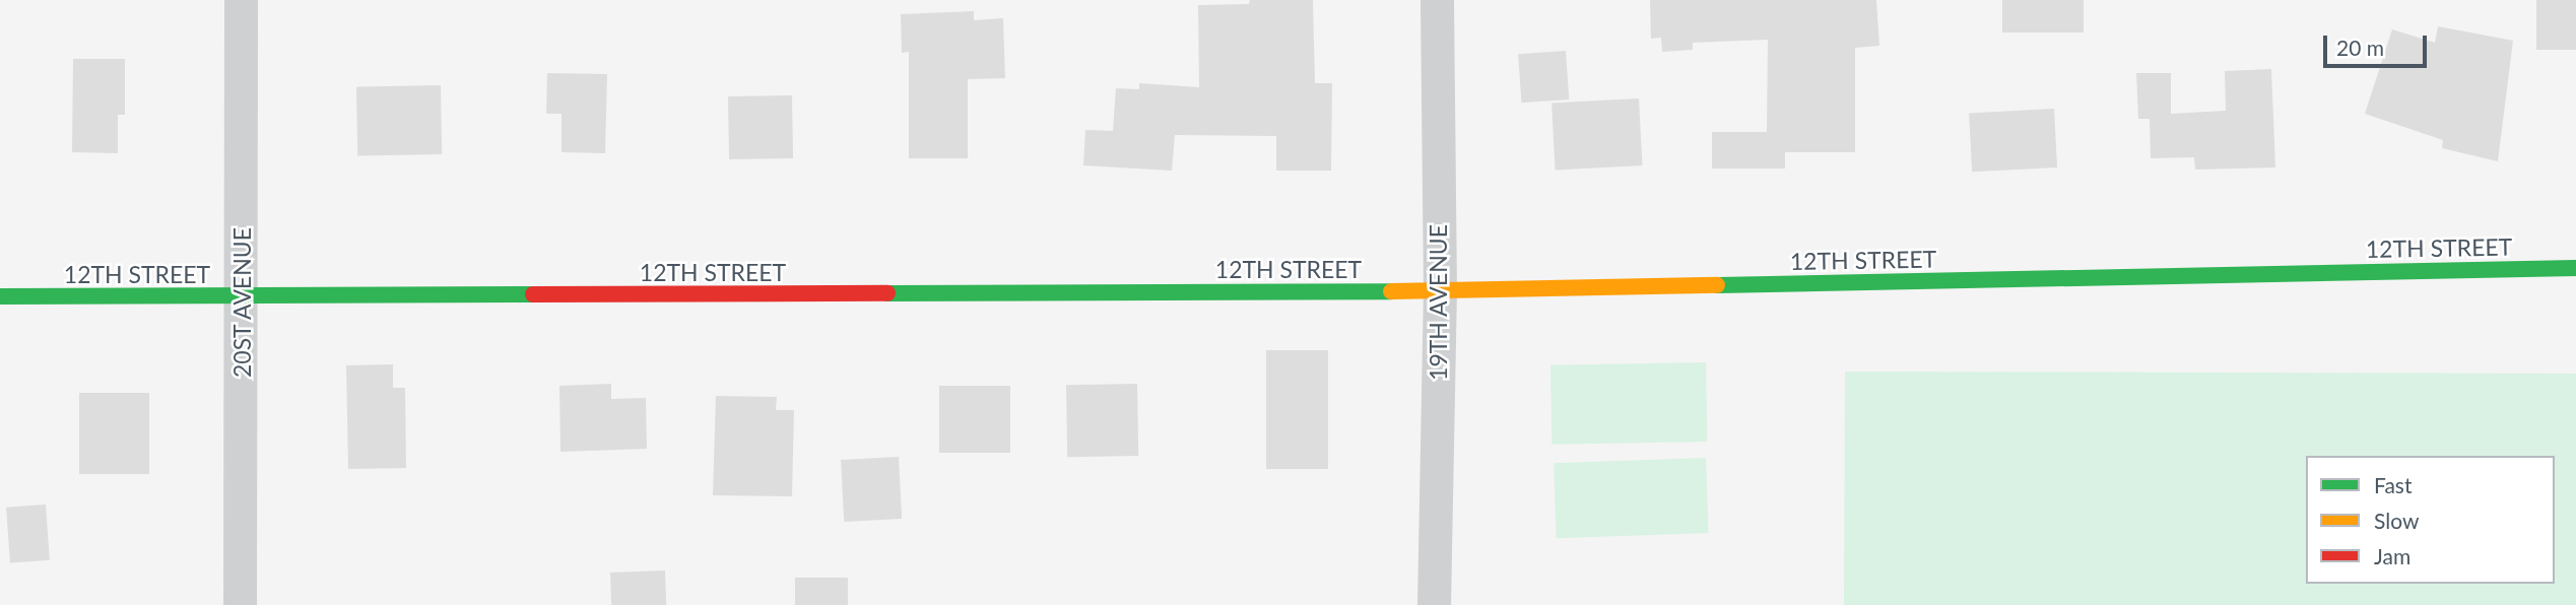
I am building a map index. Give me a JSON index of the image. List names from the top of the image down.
{
  "streets": {
    "street": ["12TH STREET", "20ST AVENUE", "19TH AVENUE"]
  },
  "crossings": [
    ["12TH STREET", "20ST AVENUE"],
    ["12TH STREET", "19TH AVENUE"]
  ],
  "legend": ["Fast", "Slow", "Jam"],
  "scale_bar": "20 m"
}
